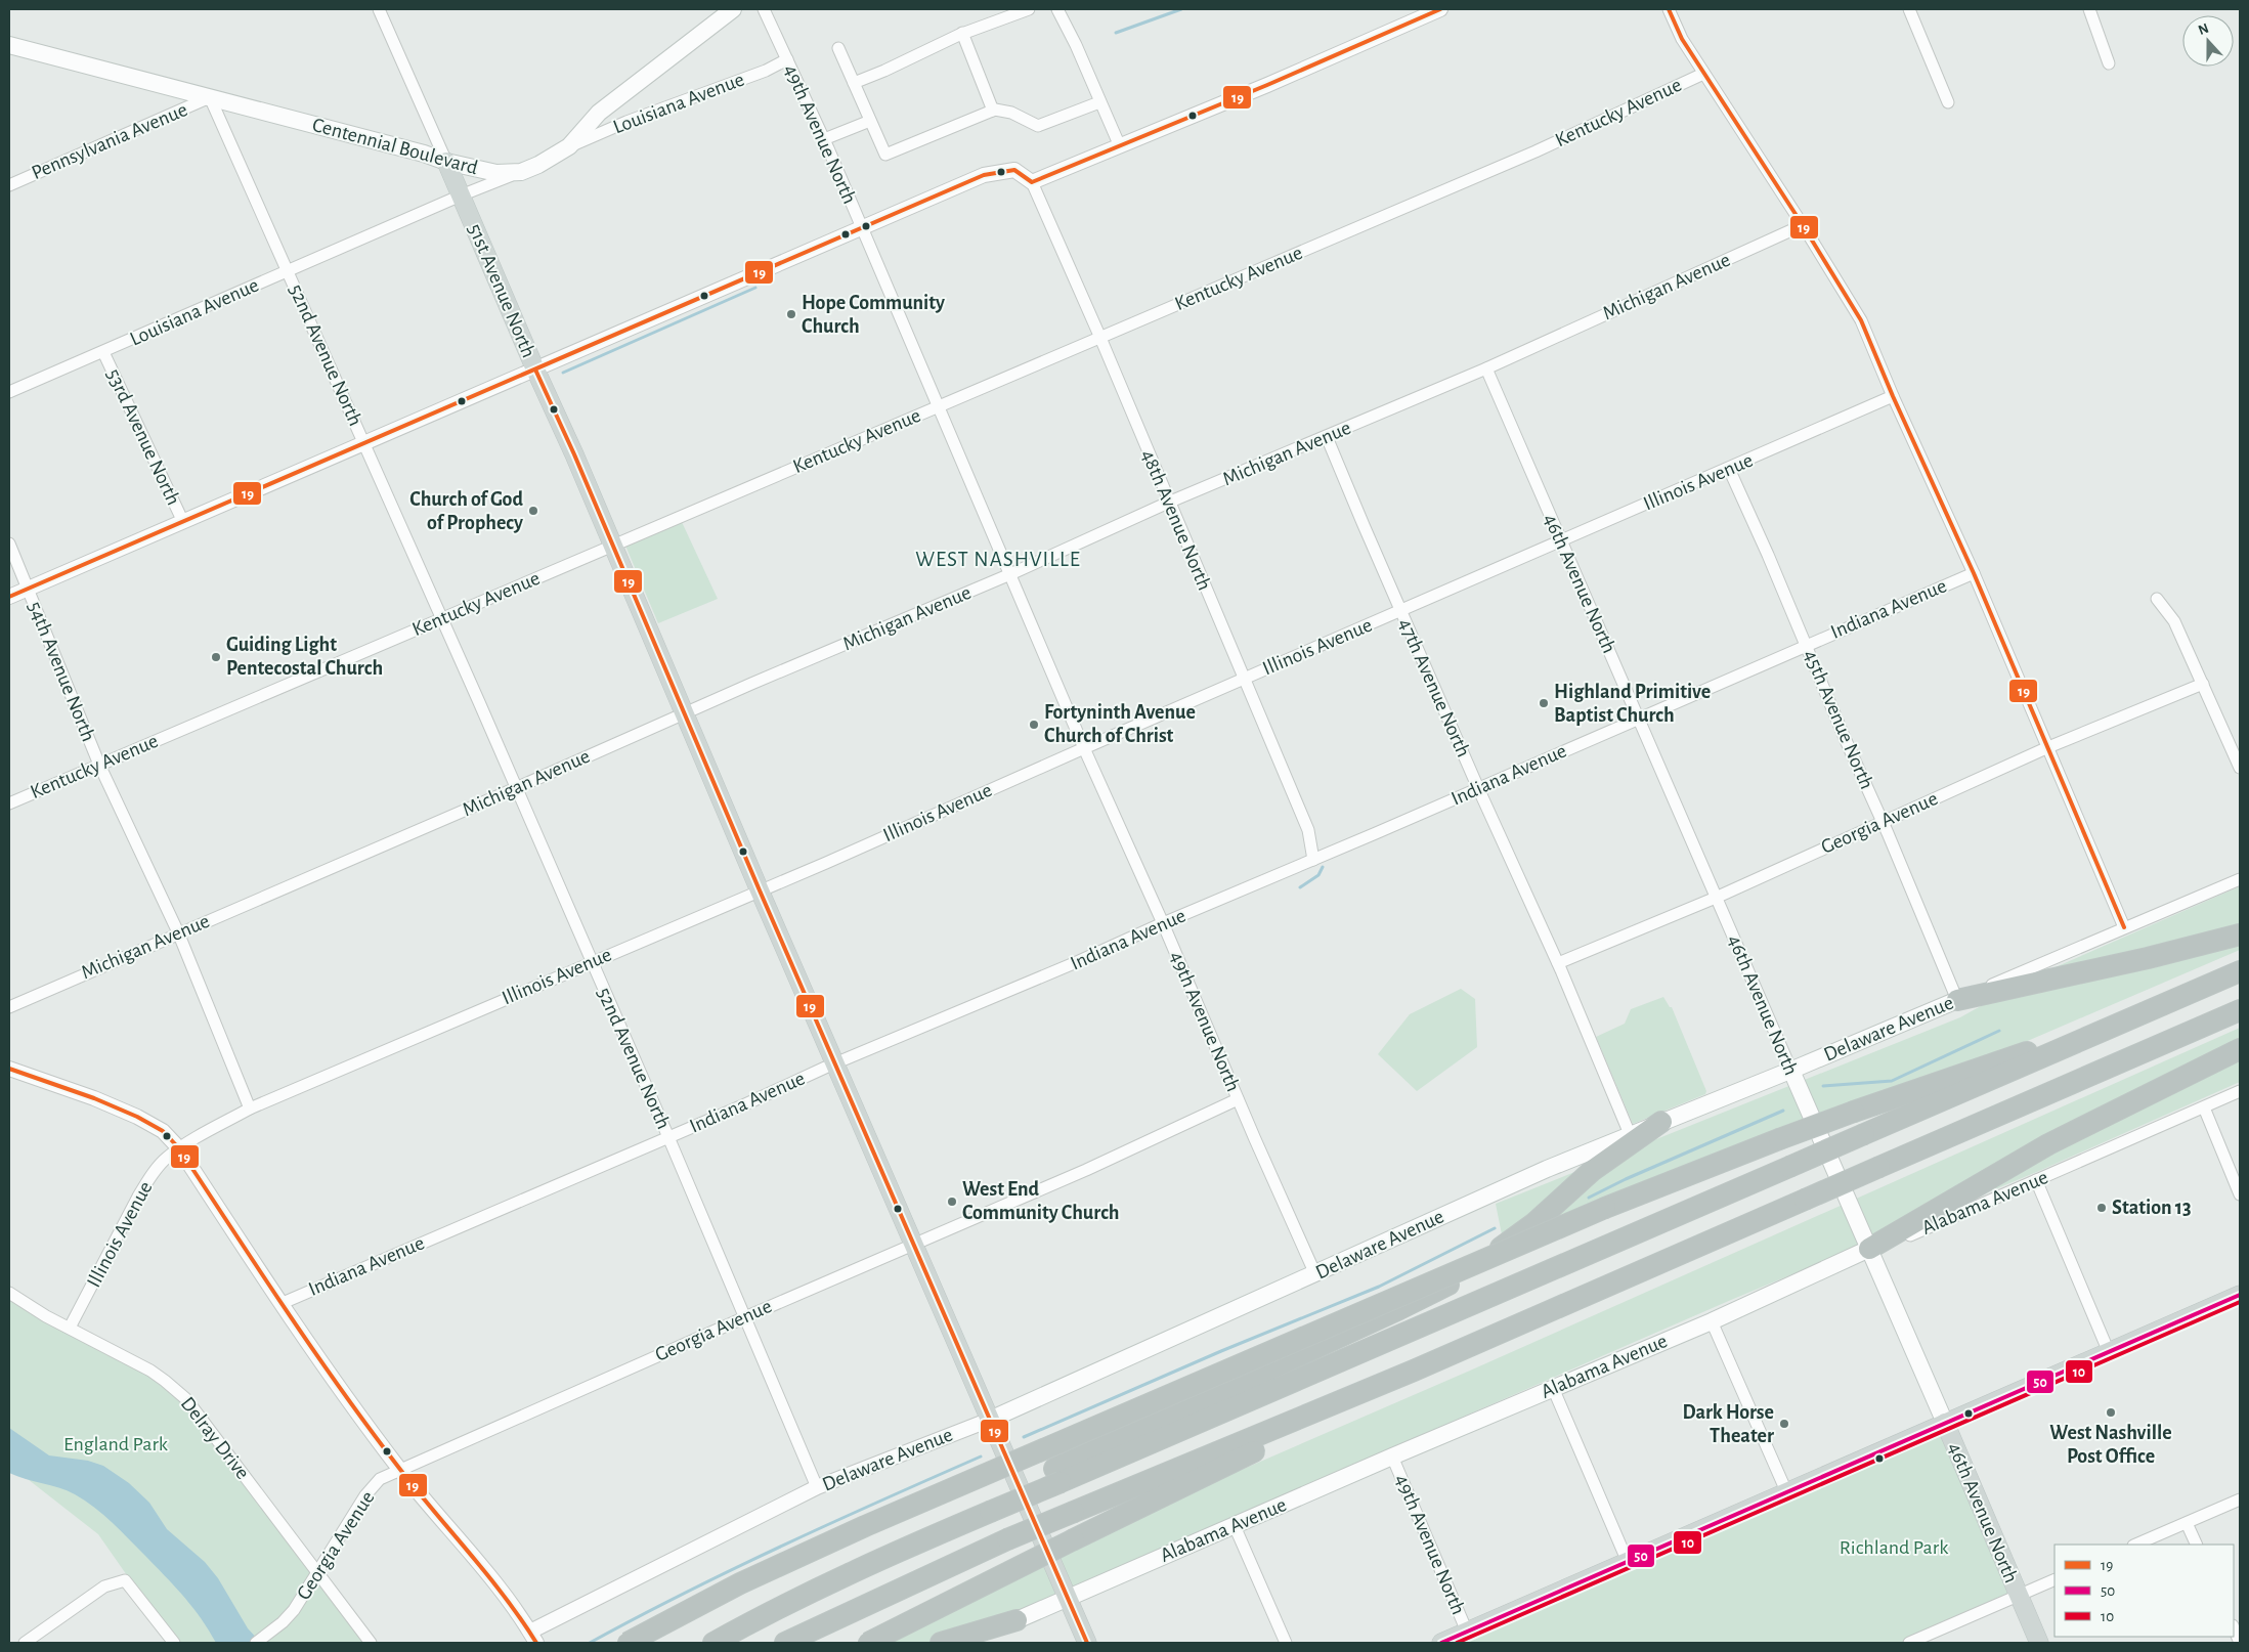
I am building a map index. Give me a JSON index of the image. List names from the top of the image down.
{
  "streets": {
    "main road": [
      "Centennial Boulevard",
      "51st Avenue North",
      "46th Avenue North",
      "Delaware Avenue",
      "Alabama Avenue"
    ],
    "street": [
      "Louisiana Avenue",
      "Kentucky Avenue",
      "49th Avenue North",
      "Pennsylvania Avenue",
      "Michigan Avenue",
      "52nd Avenue North",
      "53rd Avenue North",
      "Illinois Avenue",
      "48th Avenue North",
      "Indiana Avenue",
      "54th Avenue North",
      "47th Avenue North",
      "45th Avenue North",
      "Georgia Avenue",
      "Delray Drive"
    ]
  },
  "crossings": [
    ["Louisiana Avenue", "49th Avenue North"],
    ["Louisiana Avenue", "Centennial Boulevard"],
    ["Louisiana Avenue", "51st Avenue North"],
    ["Louisiana Avenue", "52nd Avenue North"],
    ["Louisiana Avenue", "53rd Avenue North"],
    ["Kentucky Avenue", "49th Avenue North"],
    ["Kentucky Avenue", "51st Avenue North"],
    ["Kentucky Avenue", "52nd Avenue North"],
    ["Kentucky Avenue", "48th Avenue North"],
    ["Kentucky Avenue", "54th Avenue North"],
    ["49th Avenue North", "Michigan Avenue"],
    ["49th Avenue North", "Illinois Avenue"],
    ["49th Avenue North", "Indiana Avenue"],
    ["49th Avenue North", "Georgia Avenue"],
    ["49th Avenue North", "Delaware Avenue"],
    ["49th Avenue North", "Alabama Avenue"],
    ["Pennsylvania Avenue", "Centennial Boulevard"],
    ["Pennsylvania Avenue", "52nd Avenue North"],
    ["Centennial Boulevard", "51st Avenue North"],
    ["Centennial Boulevard", "52nd Avenue North"],
    ["Michigan Avenue", "51st Avenue North"],
    ["Michigan Avenue", "52nd Avenue North"],
    ["Michigan Avenue", "48th Avenue North"],
    ["Michigan Avenue", "46th Avenue North"],
    ["Michigan Avenue", "54th Avenue North"],
    ["Michigan Avenue", "47th Avenue North"],
    ["51st Avenue North", "Illinois Avenue"],
    ["51st Avenue North", "Indiana Avenue"],
    ["51st Avenue North", "Georgia Avenue"],
    ["51st Avenue North", "Delaware Avenue"],
    ["51st Avenue North", "Alabama Avenue"],
    ["52nd Avenue North", "Illinois Avenue"],
    ["52nd Avenue North", "Indiana Avenue"],
    ["52nd Avenue North", "Georgia Avenue"],
    ["52nd Avenue North", "Delaware Avenue"],
    ["Illinois Avenue", "48th Avenue North"],
    ["Illinois Avenue", "46th Avenue North"],
    ["Illinois Avenue", "54th Avenue North"],
    ["Illinois Avenue", "47th Avenue North"],
    ["Illinois Avenue", "45th Avenue North"],
    ["Illinois Avenue", "Delray Drive"],
    ["48th Avenue North", "Indiana Avenue"],
    ["46th Avenue North", "Indiana Avenue"],
    ["46th Avenue North", "Georgia Avenue"],
    ["46th Avenue North", "Delaware Avenue"],
    ["46th Avenue North", "Alabama Avenue"],
    ["Indiana Avenue", "47th Avenue North"],
    ["Indiana Avenue", "45th Avenue North"],
    ["47th Avenue North", "Georgia Avenue"],
    ["47th Avenue North", "Delaware Avenue"],
    ["45th Avenue North", "Georgia Avenue"],
    ["45th Avenue North", "Delaware Avenue"],
    ["Georgia Avenue", "Delray Drive"]
  ],
  "districts": ["WEST NASHVILLE"],
  "parks": ["England Park", "Richland Park"],
  "places": [
    "Hope Community Church",
    "Church of God of Prophecy",
    "Guiding Light Pentecostal Church",
    "Highland Primitive Baptist Church",
    "Fortyninth Avenue Church of Christ",
    "West End Community Church",
    "Station 13",
    "West Nashville Post Office",
    "Dark Horse Theater"
  ],
  "lines": ["transit line 19", "transit line 50", "transit line 10"],
  "legend": ["19", "50", "10"],
  "north": "top"
}
